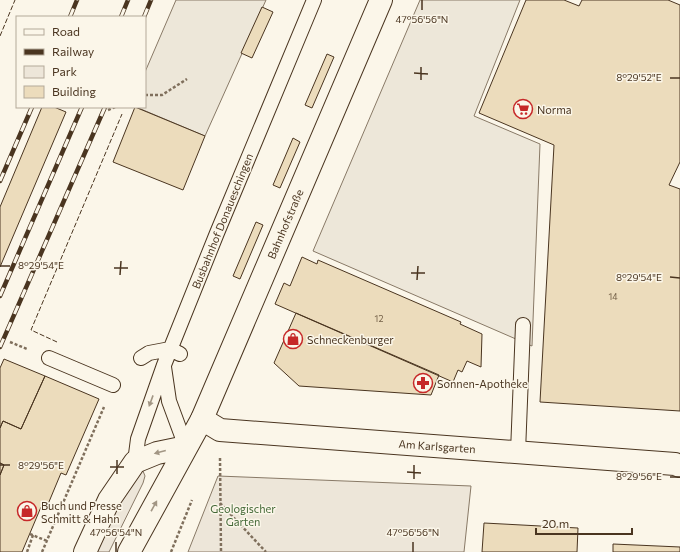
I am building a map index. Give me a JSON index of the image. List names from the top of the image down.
{
  "streets": {
    "main road": ["Bahnhofstraße", "Am Karlsgarten"],
    "lane": ["Busbahnhof Donaueschingen"]
  },
  "crossings": [
    ["Busbahnhof Donaueschingen", "Bahnhofstraße"],
    ["Bahnhofstraße", "Am Karlsgarten"]
  ],
  "parks": ["Geologischer Garten"],
  "places": {
    "supermarket": ["Norma"],
    "shop": ["Schneckenburger", "Buch und Presse Schmitt & Hahn"],
    "pharmacy": ["Sonnen-Apotheke"]
  },
  "house_numbers": ["14", "12"],
  "legend": [
    "Road",
    "Railway",
    "Park",
    "Building"
  ],
  "scale_bar": "20 m",
  "coordinates": [
    "47°56'56\"N",
    "8°29'52\"E",
    "8°29'54\"E",
    "8°29'56\"E",
    "47°56'54\"N"
  ]
}
